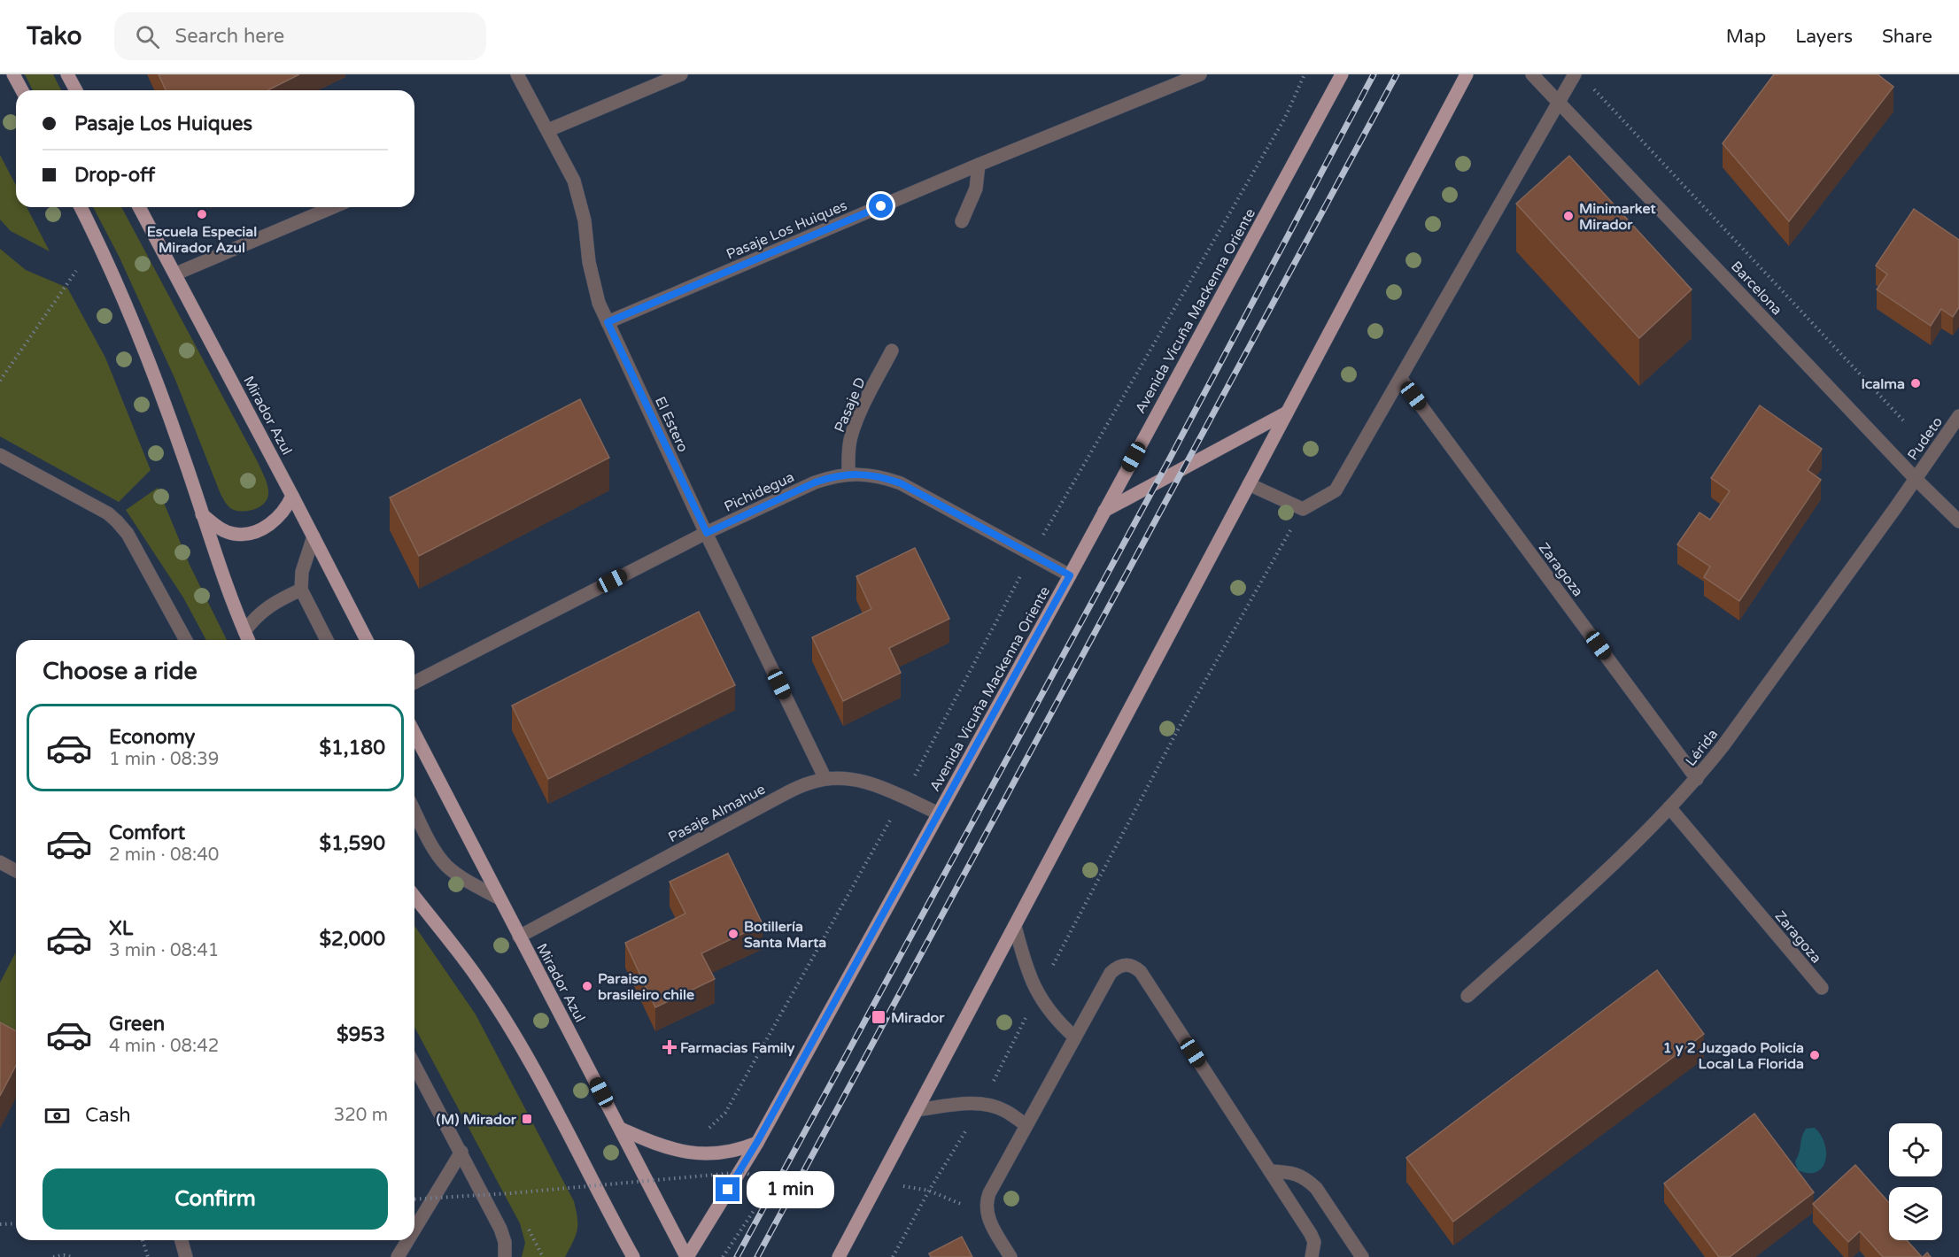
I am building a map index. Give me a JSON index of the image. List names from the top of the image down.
{
  "streets": {
    "main road": ["Avenida Vicuña Mackenna Oriente", "Mirador Azul"],
    "street": [
      "Pasaje Los Huiques",
      "Barcelona",
      "Pasaje D",
      "El Estero",
      "Pudeto",
      "Pichidegua",
      "Zaragoza",
      "Lérida",
      "Pasaje Almahue"
    ]
  },
  "crossings": [
    ["Pasaje Los Huiques", "El Estero"],
    ["Barcelona", "Pudeto"],
    ["Barcelona", "Lérida"],
    ["Avenida Vicuña Mackenna Oriente", "Mirador Azul"],
    ["Avenida Vicuña Mackenna Oriente", "Pichidegua"],
    ["Avenida Vicuña Mackenna Oriente", "Pasaje Almahue"],
    ["Pasaje D", "Pichidegua"],
    ["Mirador Azul", "Pasaje Almahue"],
    ["El Estero", "Pichidegua"],
    ["El Estero", "Pasaje Almahue"],
    ["Pudeto", "Lérida"],
    ["Zaragoza", "Lérida"]
  ],
  "places": {
    "other": [
      "Escuela Especial Mirador Azul",
      "Minimarket Mirador",
      "Icalma",
      "Botillería Santa Marta",
      "Paraiso brasileiro chile",
      "1 y 2 Juzgado Policía Local La Florida"
    ],
    "transit": ["Mirador", "(M) Mirador"],
    "health": ["Farmacias Family"]
  },
  "page": {
    "header": "Tako",
    "search": "Search here",
    "nav": ["Map", "Layers", "Share"],
    "banner": ["Pasaje Los Huiques", "Drop-off"],
    "heading": "Choose a ride",
    "list": [
      {
        "name": "Economy",
        "note": "1 min · 08:39",
        "value": "$1,180"
      },
      {
        "name": "Comfort",
        "note": "2 min · 08:40",
        "value": "$1,590"
      },
      {
        "name": "XL",
        "note": "3 min · 08:41",
        "value": "$2,000"
      },
      {
        "name": "Green",
        "note": "4 min · 08:42",
        "value": "$953"
      }
    ],
    "pay": ["Cash", "320 m"],
    "buttons": "Confirm",
    "bubble": "1 min"
  }
}
